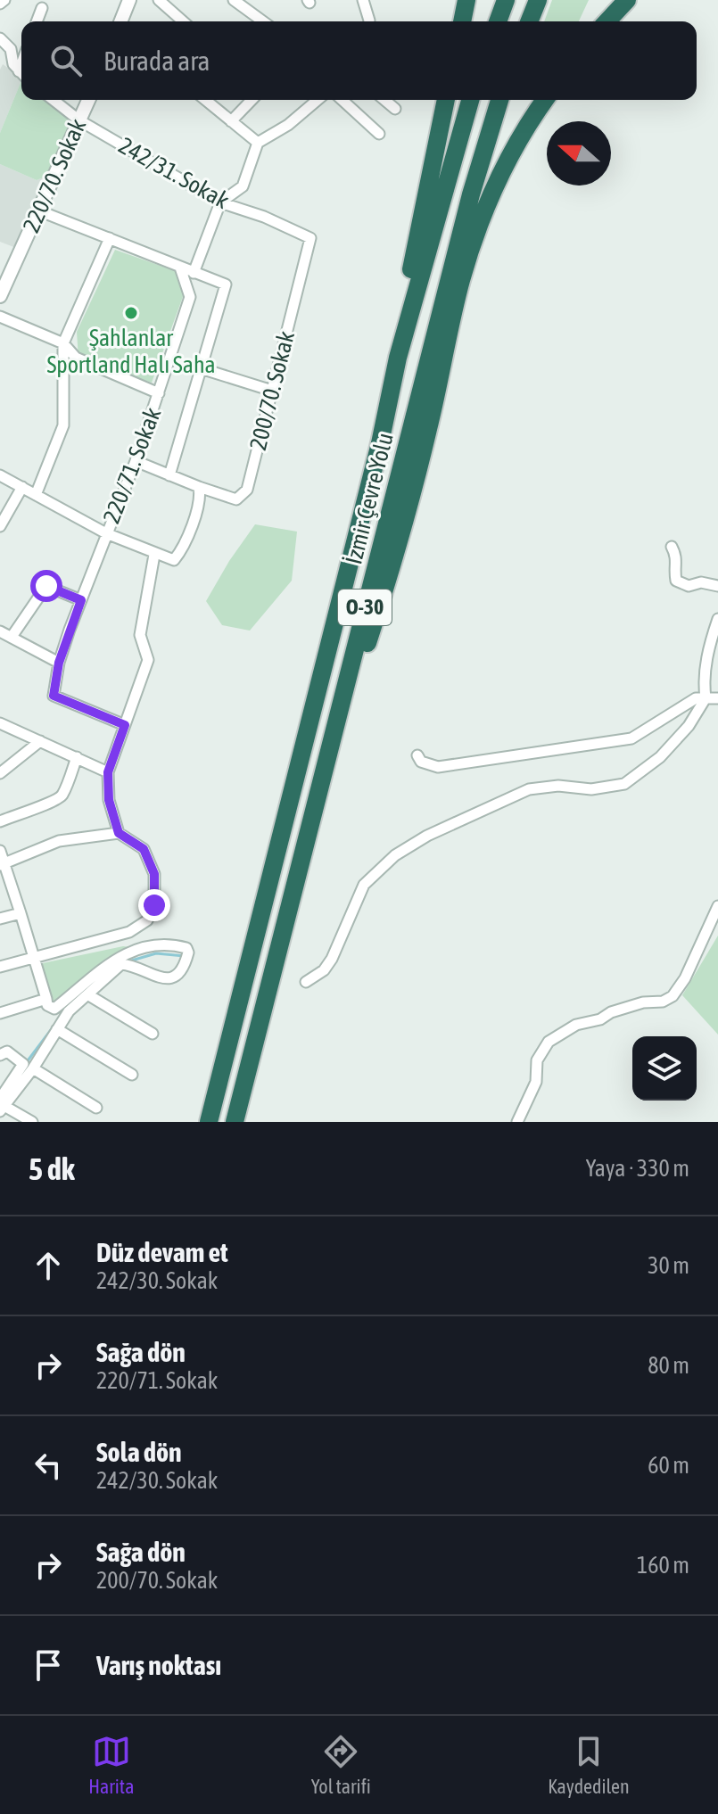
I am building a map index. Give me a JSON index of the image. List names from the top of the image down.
{
  "streets": {
    "highway": ["İzmir Çevre Yolu", "O-30"],
    "street": [
      "242/31. Sokak",
      "220/70. Sokak",
      "200/70. Sokak",
      "220/71. Sokak"
    ]
  },
  "crossings": [
    ["242/31. Sokak", "220/70. Sokak"],
    ["242/31. Sokak", "200/70. Sokak"]
  ],
  "places": ["Şahlanlar Sportland Halı Saha"],
  "north": "left",
  "page": {
    "search": "Burada ara",
    "heading": ["5 dk", "Yaya · 330 m"],
    "list": [
      ["Düz devam et", "242/30. Sokak", "30 m"],
      ["Sağa dön", "220/71. Sokak", "80 m"],
      ["Sola dön", "242/30. Sokak", "60 m"],
      ["Sağa dön", "200/70. Sokak", "160 m"],
      "Varış noktası"
    ],
    "nav": ["Harita", "Yol tarifi", "Kaydedilen"]
  }
}
